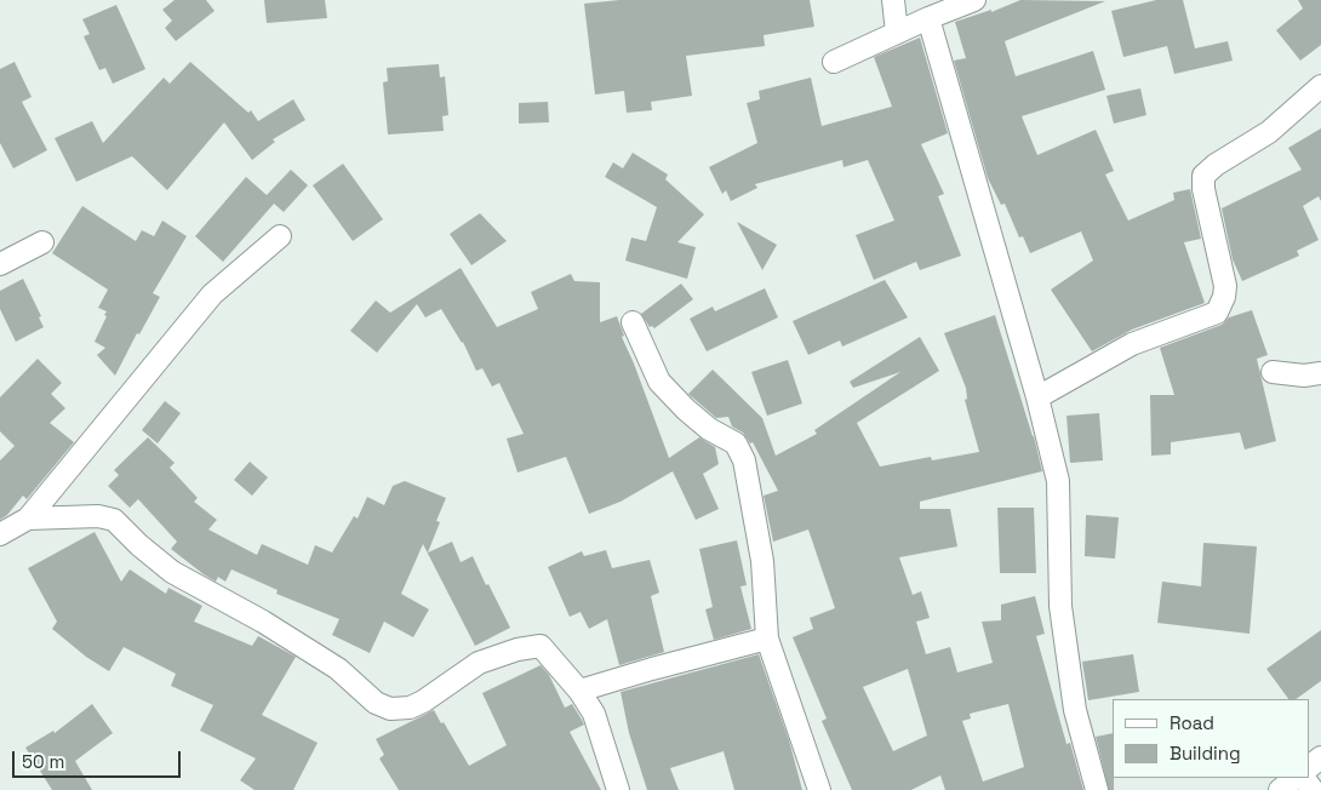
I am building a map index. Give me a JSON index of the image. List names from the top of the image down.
{
  "legend": ["Road", "Building"],
  "scale_bar": "50 m"
}
